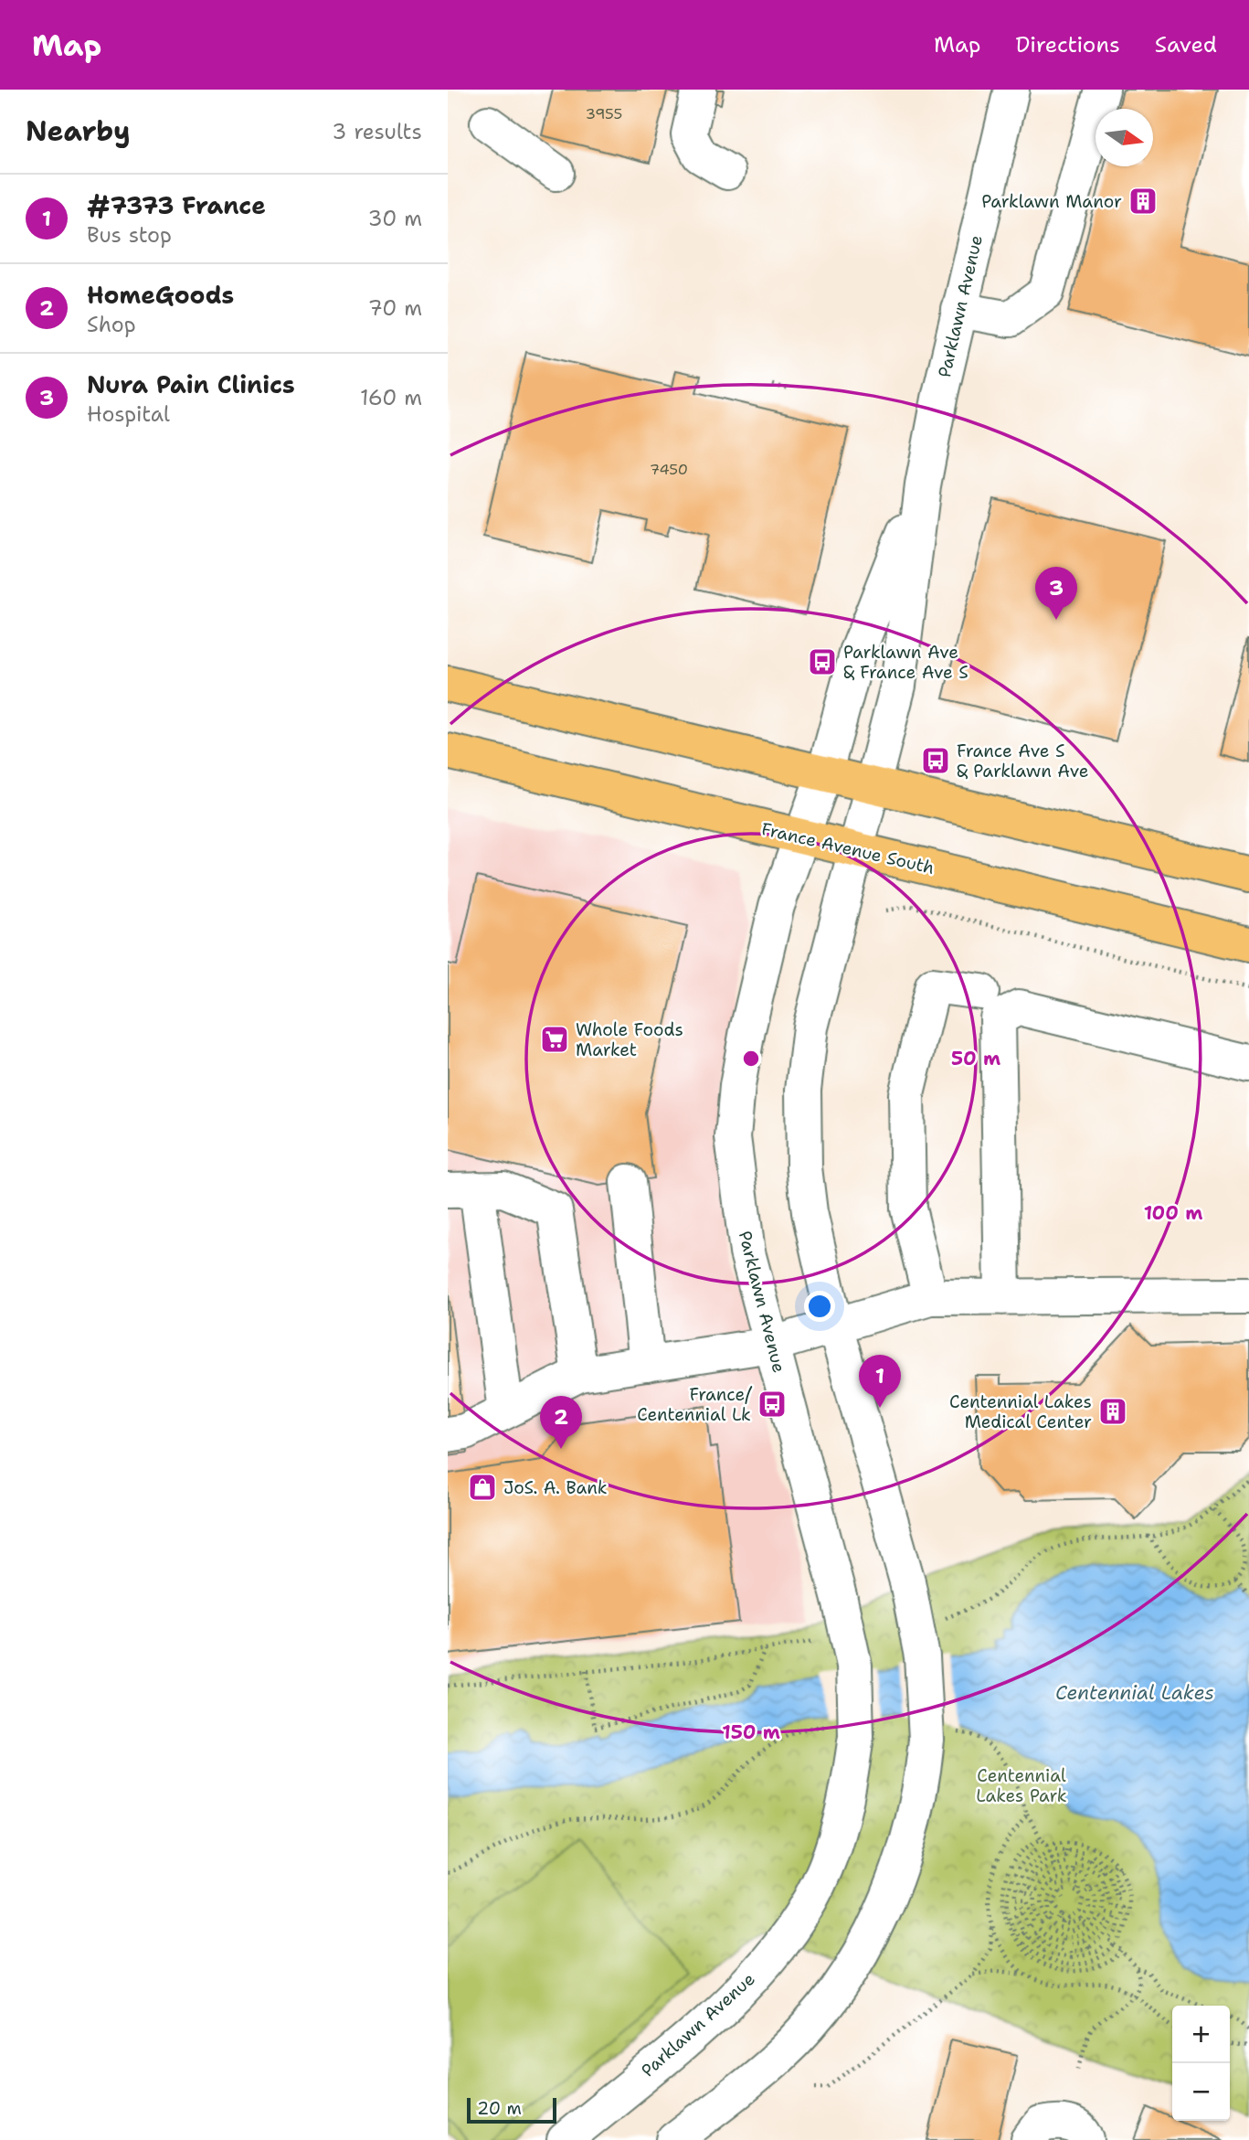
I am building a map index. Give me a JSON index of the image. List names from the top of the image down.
{
  "streets": {
    "main road": ["France Avenue South"],
    "street": ["Parklawn Avenue"]
  },
  "crossings": [
    ["Parklawn Avenue", "France Avenue South"]
  ],
  "water": ["Centennial Lakes"],
  "parks": ["Centennial Lakes Park"],
  "places": {
    "building": ["Parklawn Manor", "Centennial Lakes Medical Center"],
    "bus stop": ["Parklawn Ave & France Ave S", "France Ave S & Parklawn Ave", "France/ Centennial Lk"],
    "supermarket": ["Whole Foods Market"],
    "shop": ["JoS. A. Bank"]
  },
  "house_numbers": ["3955", "7450"],
  "scale_bar": "20 m",
  "north": "right",
  "page": {
    "header": "Map",
    "nav": ["Map", "Directions", "Saved"],
    "heading": ["Nearby", "3 results"],
    "list": [
      {
        "mark": "1",
        "name": "#7373 France",
        "note": "Bus stop",
        "value": "30 m"
      },
      {
        "mark": "2",
        "name": "HomeGoods",
        "note": "Shop",
        "value": "70 m"
      },
      {
        "mark": "3",
        "name": "Nura Pain Clinics",
        "note": "Hospital",
        "value": "160 m"
      }
    ],
    "pins": ["3", "1", "2"],
    "map_buttons": ["+", "−"],
    "scale": "20 m"
  },
  "rings": ["50 m", "100 m", "150 m"]
}
